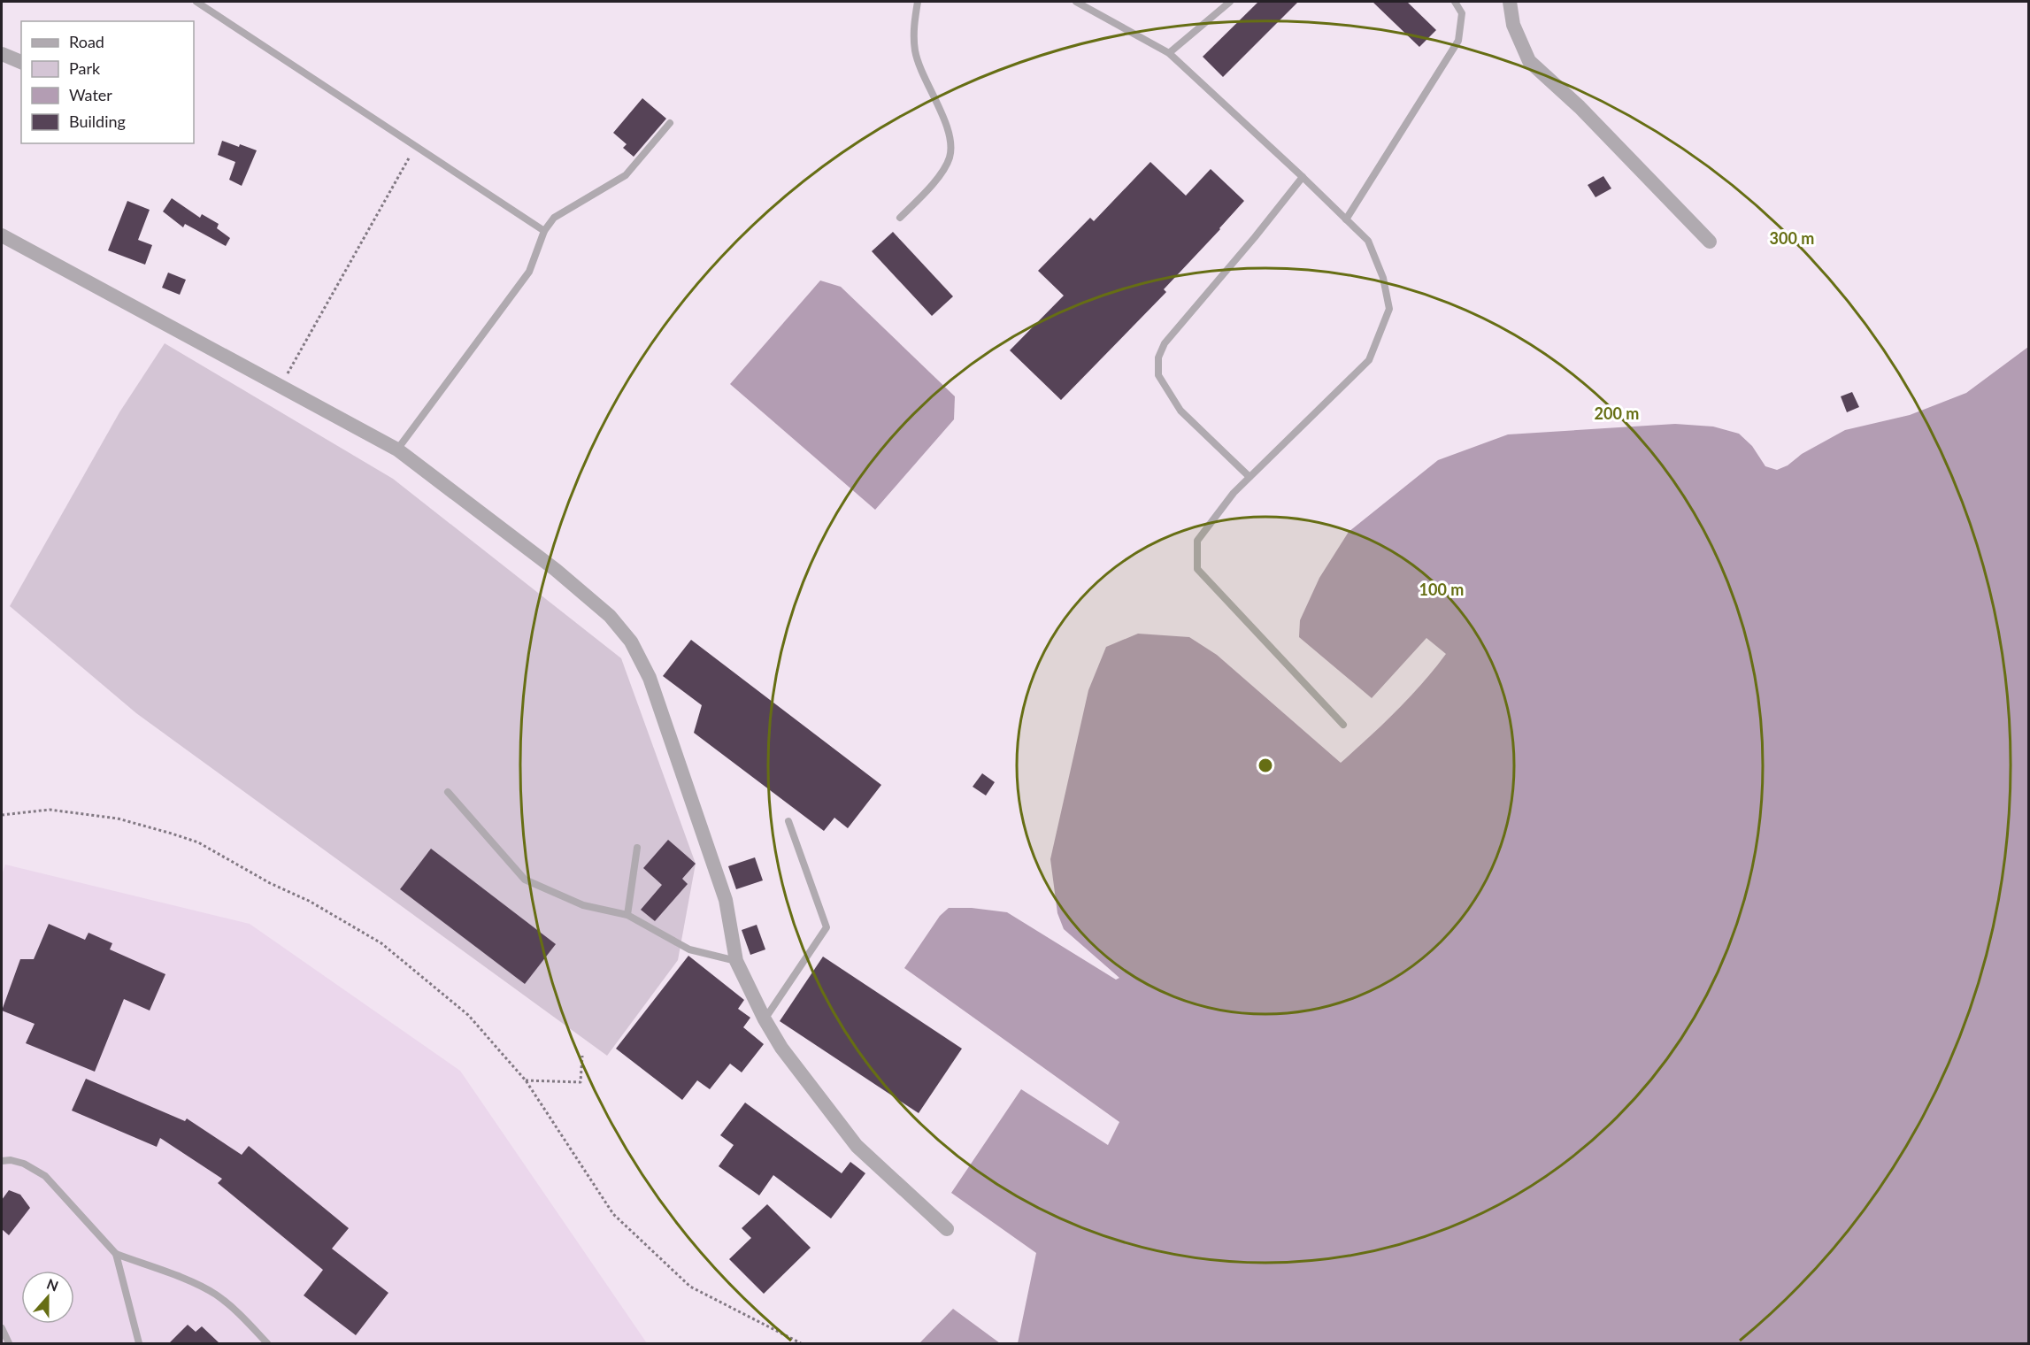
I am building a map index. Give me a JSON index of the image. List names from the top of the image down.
{
  "legend": [
    "Road",
    "Park",
    "Water",
    "Building"
  ],
  "north": "top",
  "rings": ["300 m", "200 m", "100 m"]
}
